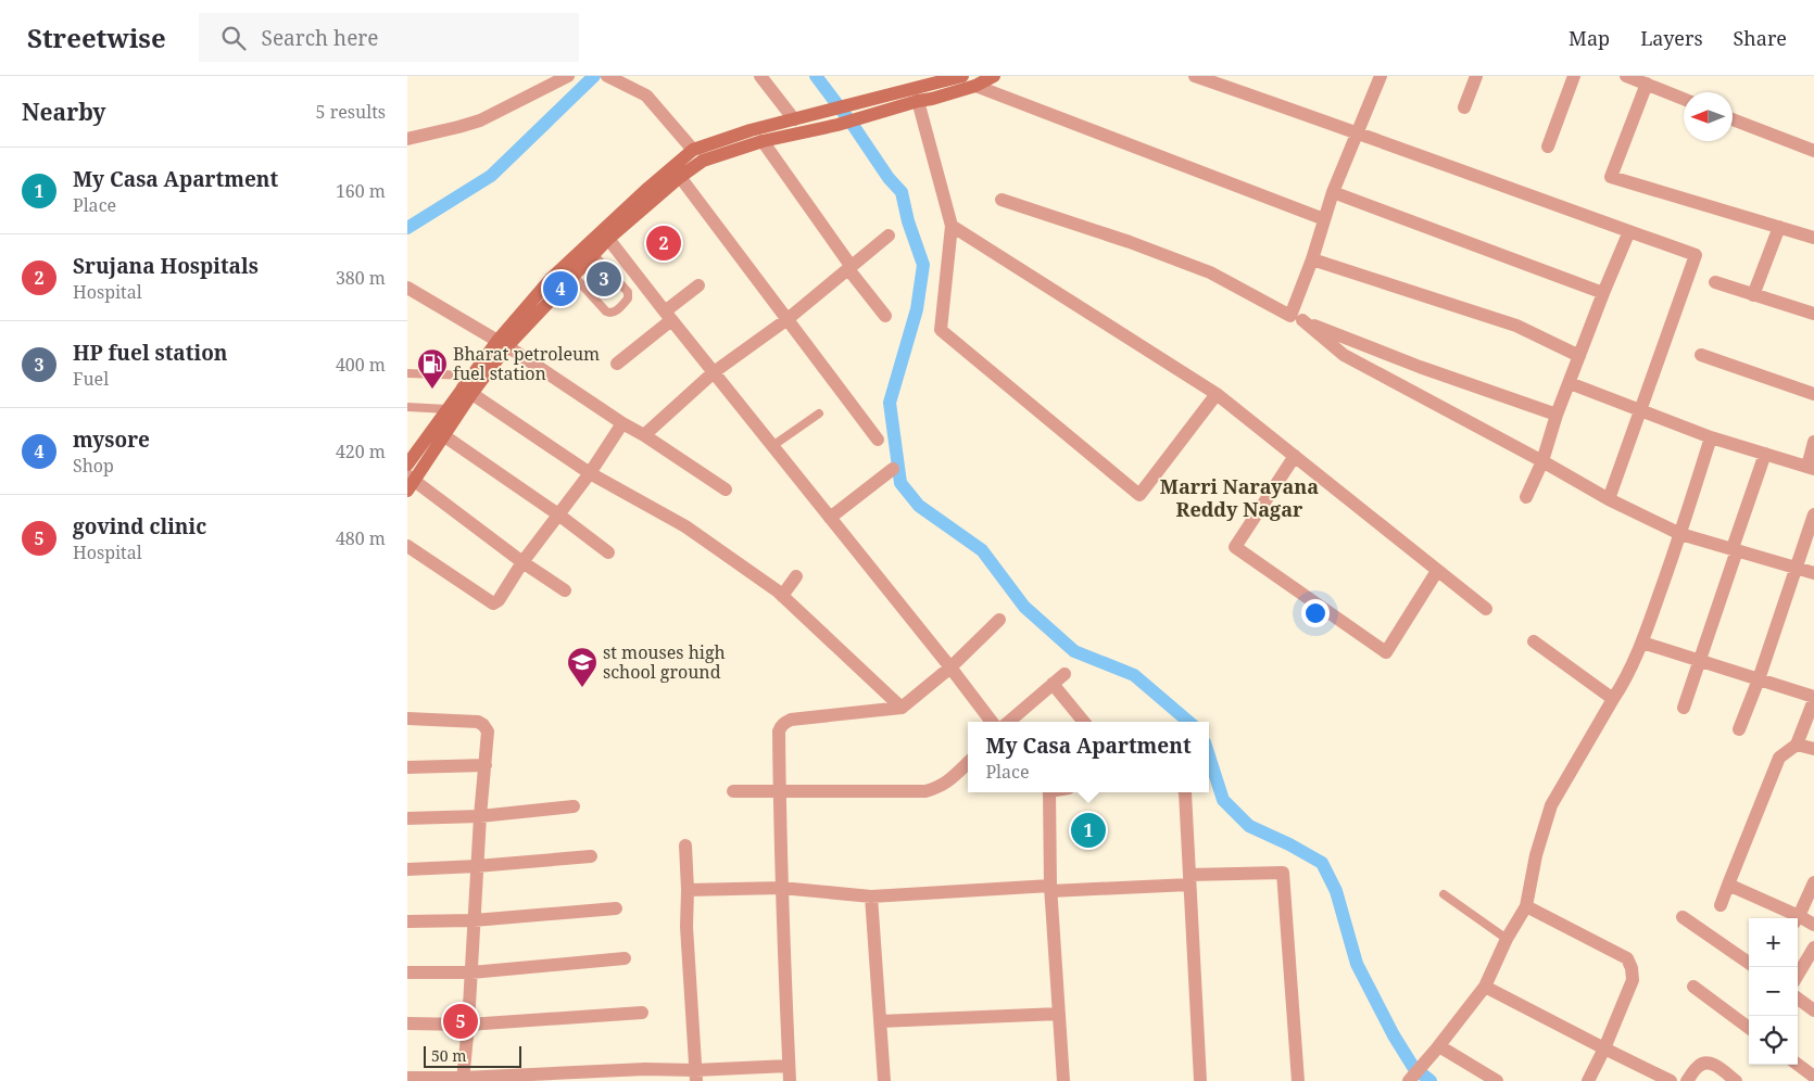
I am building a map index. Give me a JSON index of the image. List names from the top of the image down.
{
  "districts": ["Marri Narayana Reddy Nagar"],
  "places": {
    "fuel station": ["Bharat petroleum fuel station"],
    "school or university": ["st mouses high school ground"]
  },
  "scale_bar": "50 m",
  "north": "left",
  "page": {
    "header": "Streetwise",
    "search": "Search here",
    "nav": ["Map", "Layers", "Share"],
    "heading": ["Nearby", "5 results"],
    "list": [
      {
        "mark": "1",
        "name": "My Casa Apartment",
        "note": "Place",
        "value": "160 m"
      },
      {
        "mark": "2",
        "name": "Srujana Hospitals",
        "note": "Hospital",
        "value": "380 m"
      },
      {
        "mark": "3",
        "name": "HP fuel station",
        "note": "Fuel",
        "value": "400 m"
      },
      {
        "mark": "4",
        "name": "mysore",
        "note": "Shop",
        "value": "420 m"
      },
      {
        "mark": "5",
        "name": "govind clinic",
        "note": "Hospital",
        "value": "480 m"
      }
    ],
    "pins": [
      "2",
      "3",
      "4",
      "1",
      "5"
    ],
    "popup": ["My Casa Apartment", "Place"],
    "map_buttons": ["+", "−"],
    "scale": "50 m"
  }
}
